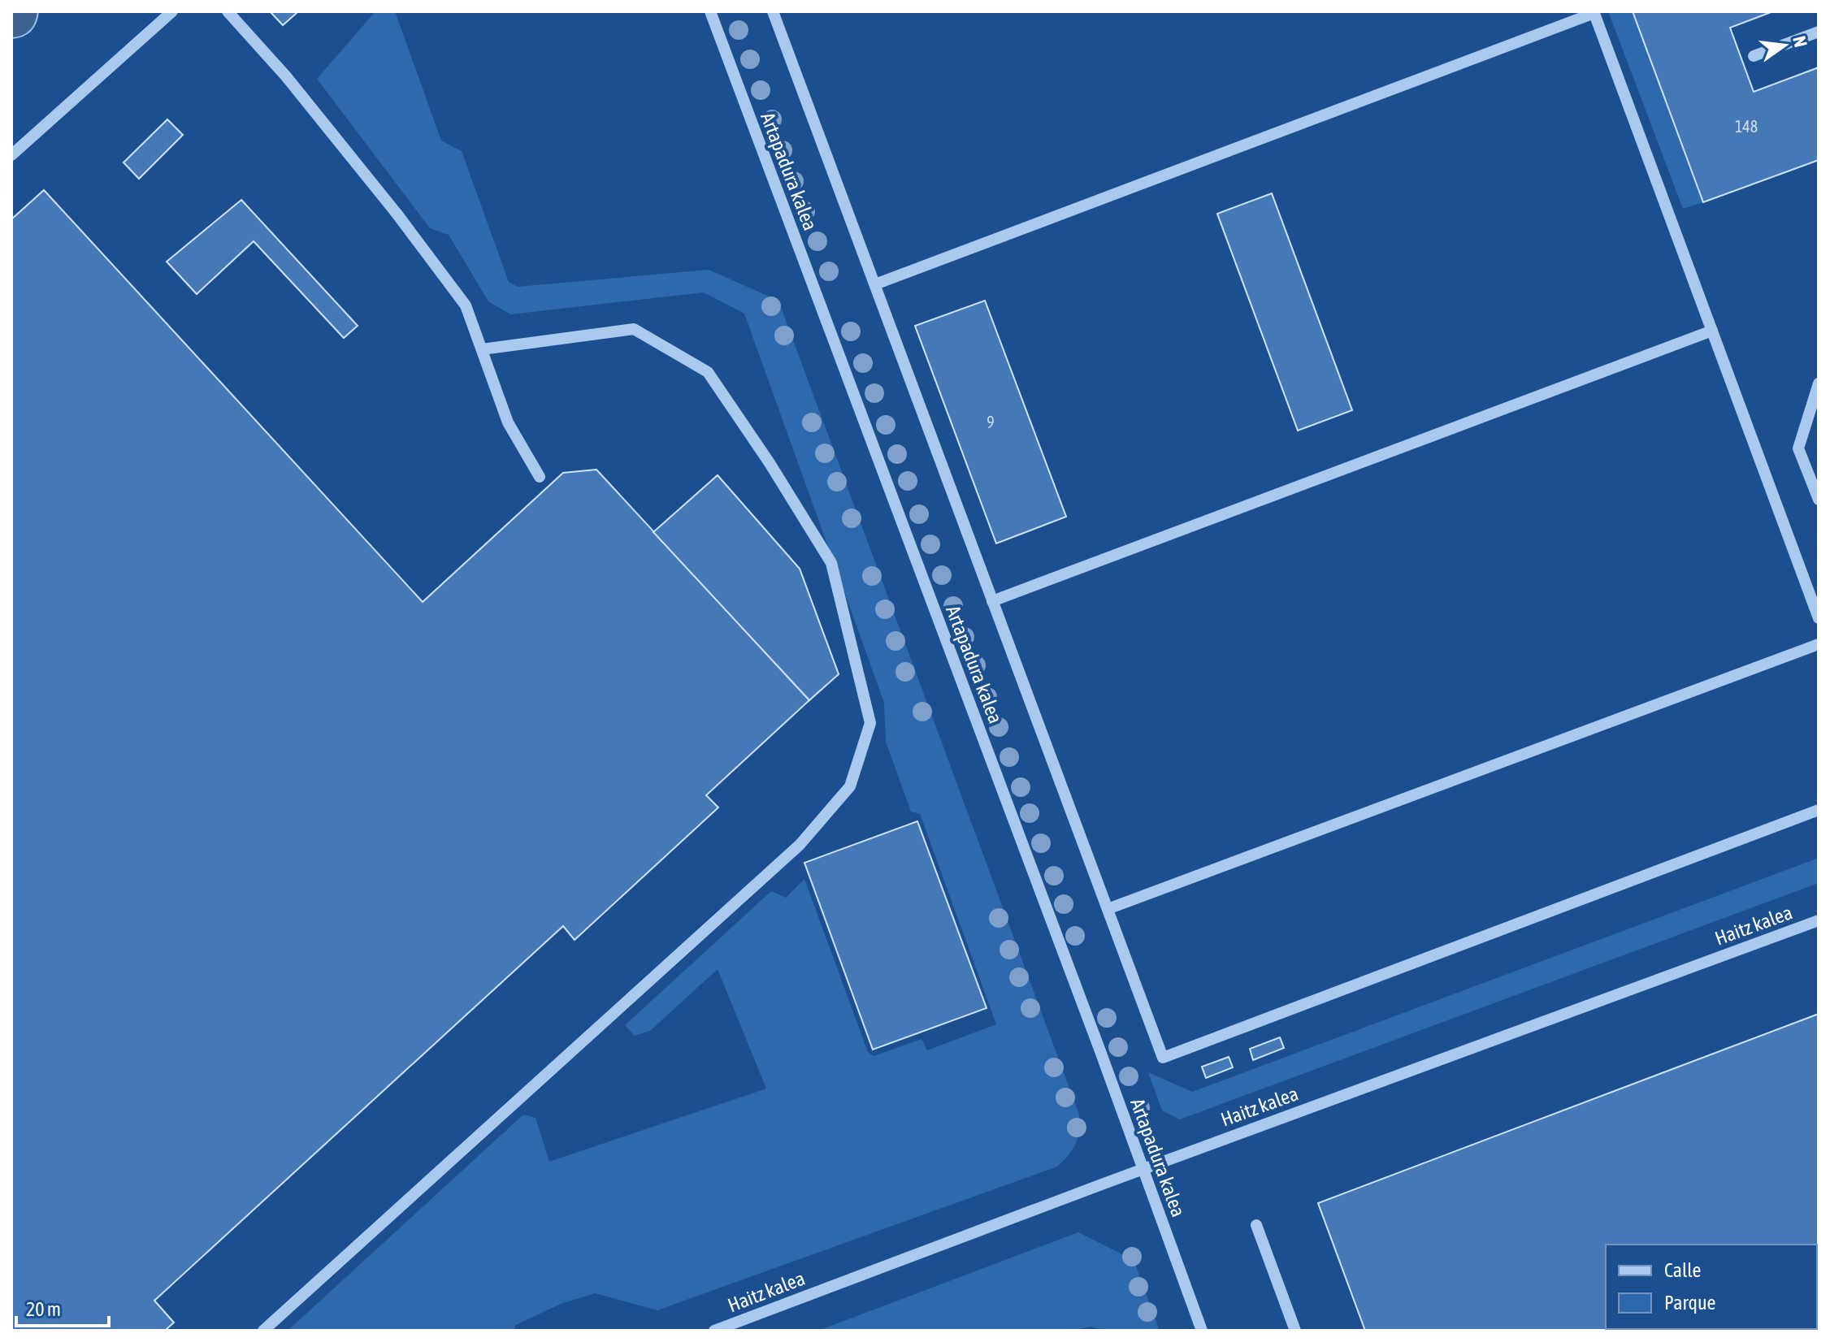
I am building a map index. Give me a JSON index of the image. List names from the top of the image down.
{
  "streets": {
    "street": ["Artapadura kalea", "Haitz kalea"]
  },
  "crossings": [
    ["Artapadura kalea", "Haitz kalea"]
  ],
  "house_numbers": ["148", "9"],
  "legend": ["Calle", "Parque"],
  "scale_bar": "20 m",
  "north": "right"
}
